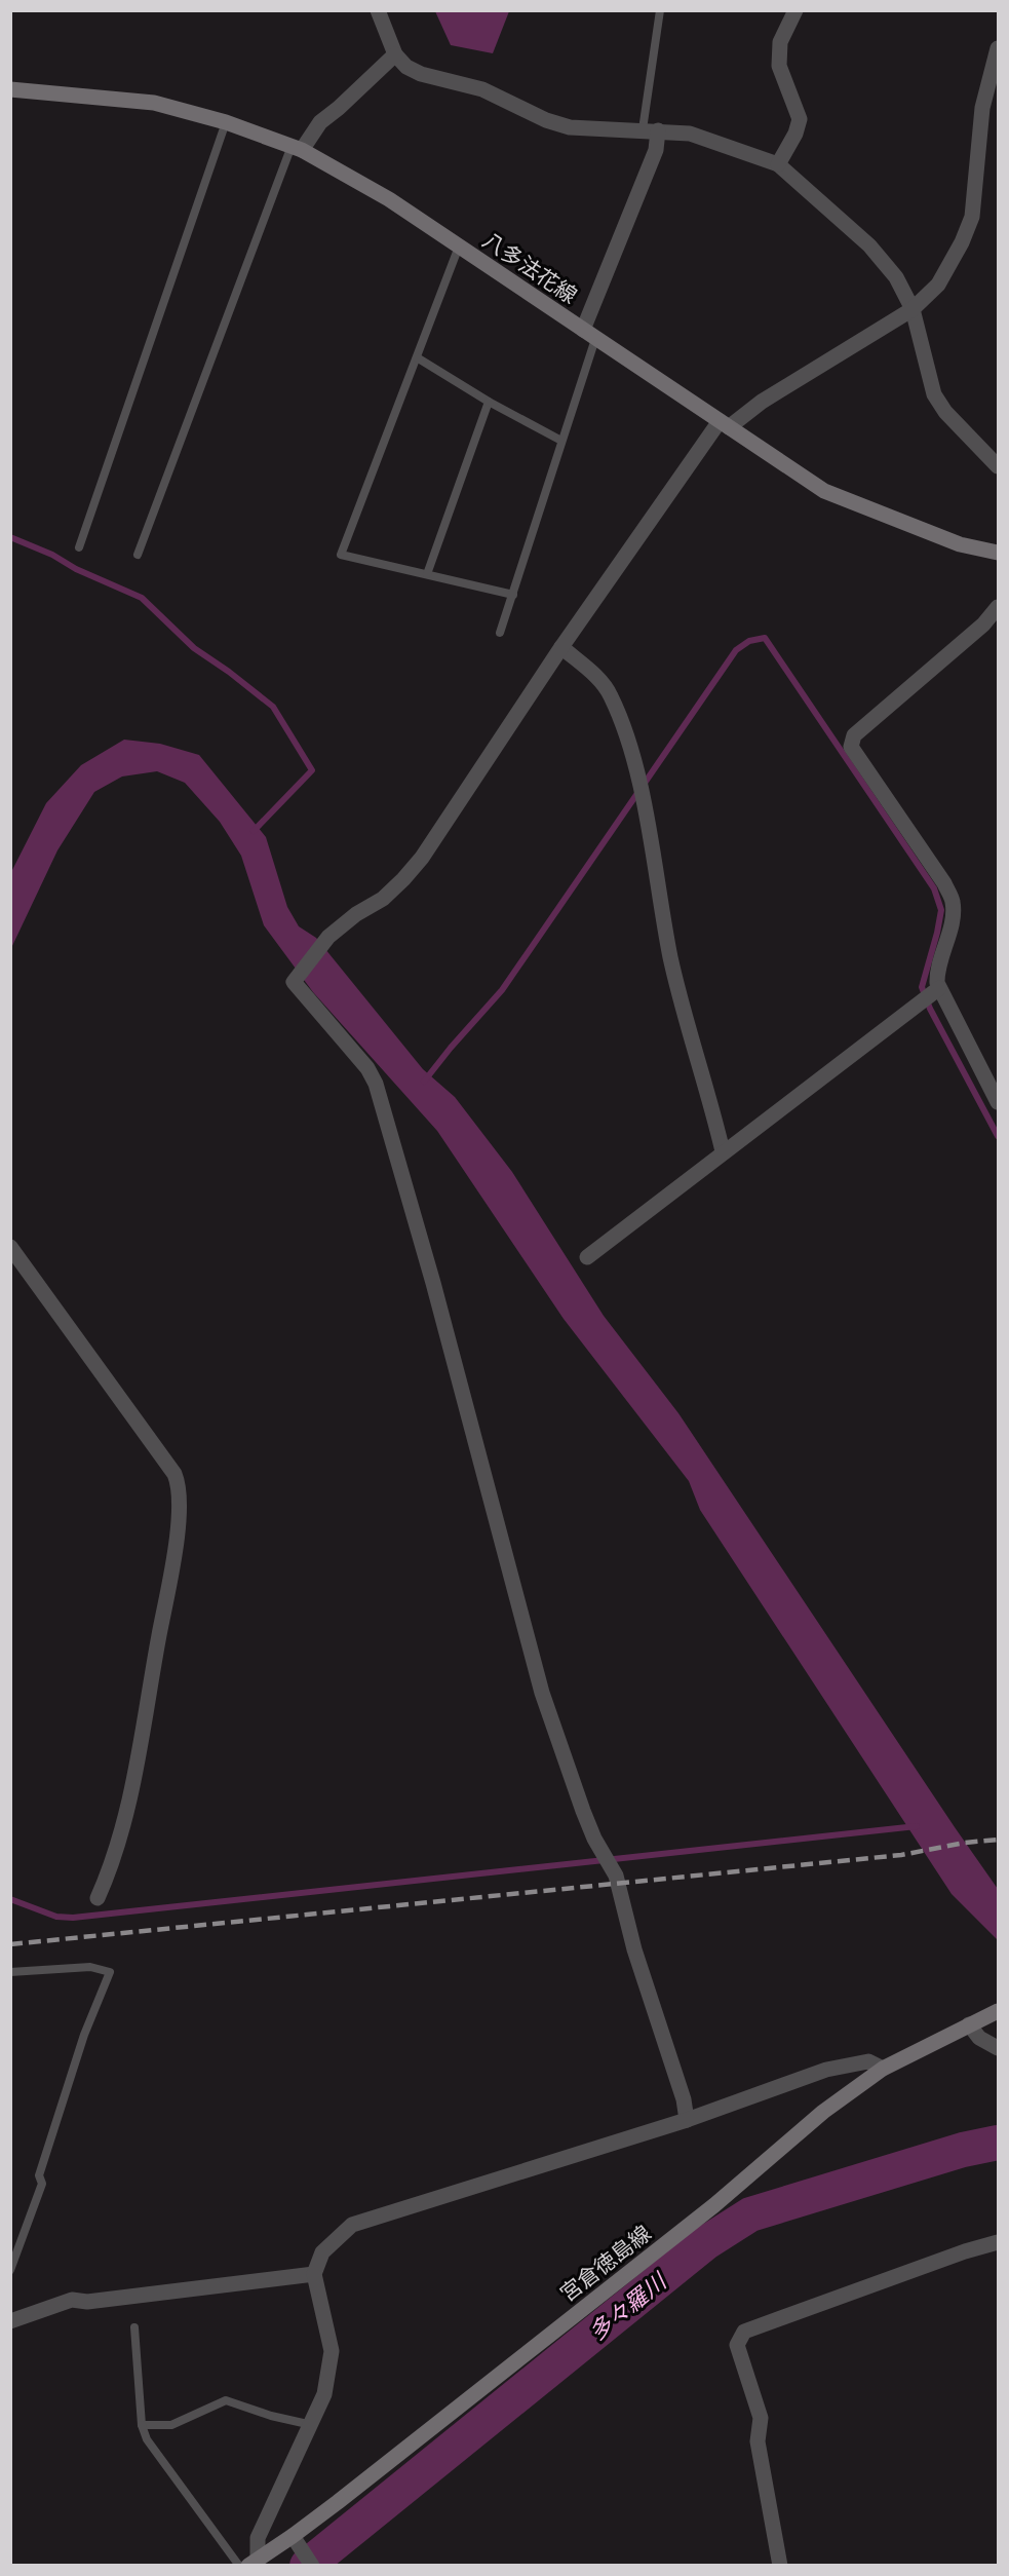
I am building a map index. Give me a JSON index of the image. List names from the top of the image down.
{
  "streets": {
    "main road": ["八多法花線", "宮倉徳島線"]
  },
  "water": ["多々羅川"]
}
